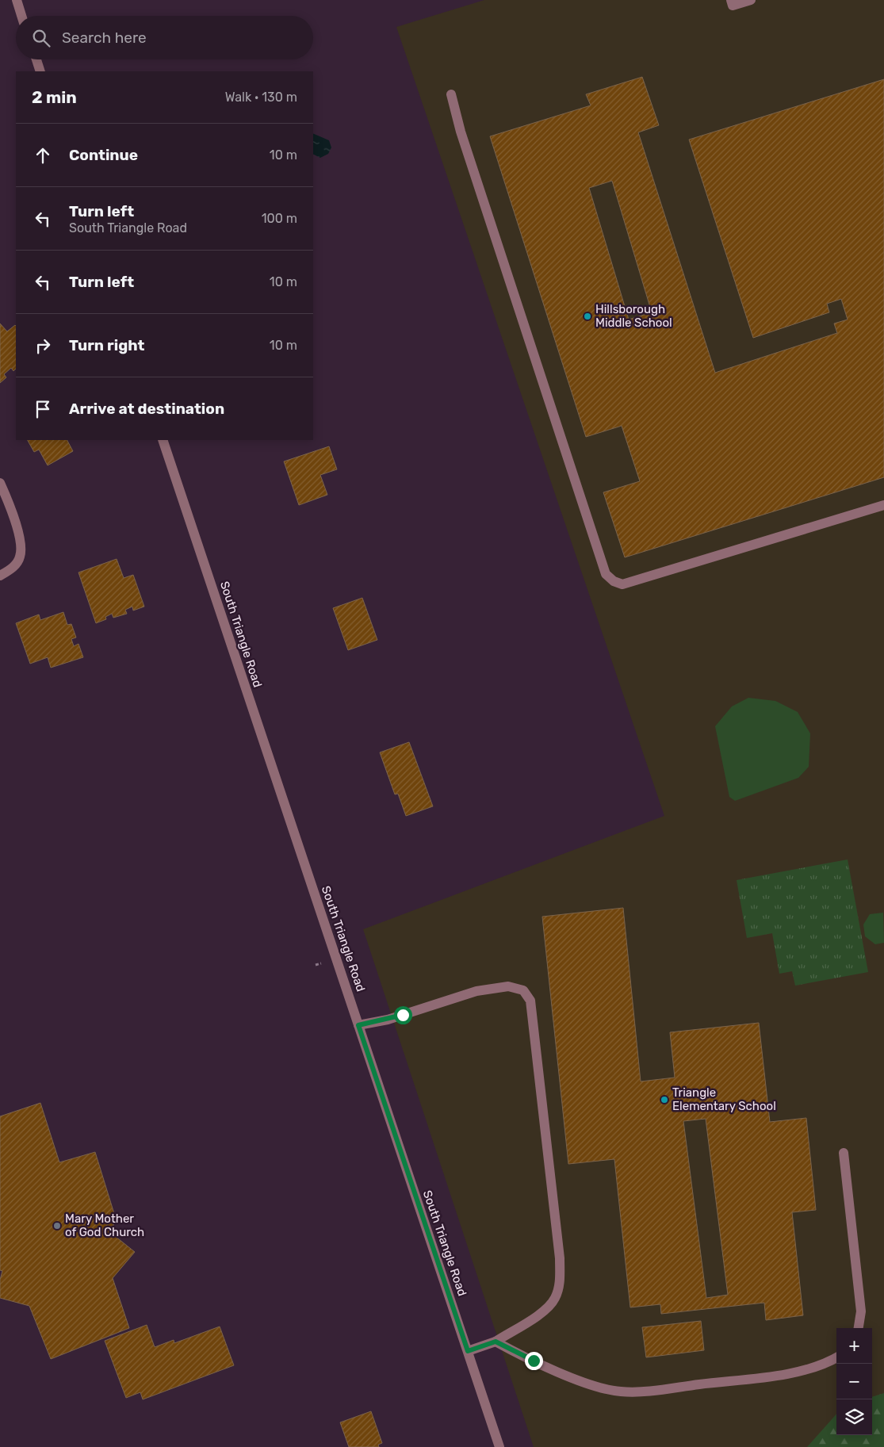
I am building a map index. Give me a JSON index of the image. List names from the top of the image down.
{
  "streets": {
    "street": ["South Triangle Road"]
  },
  "places": ["Hillsborough Middle School", "Triangle Elementary School", "Mary Mother of God Church"],
  "page": {
    "search": "Search here",
    "heading": ["2 min", "Walk · 130 m"],
    "list": [
      ["Continue", "10 m"],
      ["Turn left", "South Triangle Road", "100 m"],
      ["Turn left", "10 m"],
      ["Turn right", "10 m"],
      "Arrive at destination"
    ],
    "map_buttons": ["+", "−"]
  }
}
